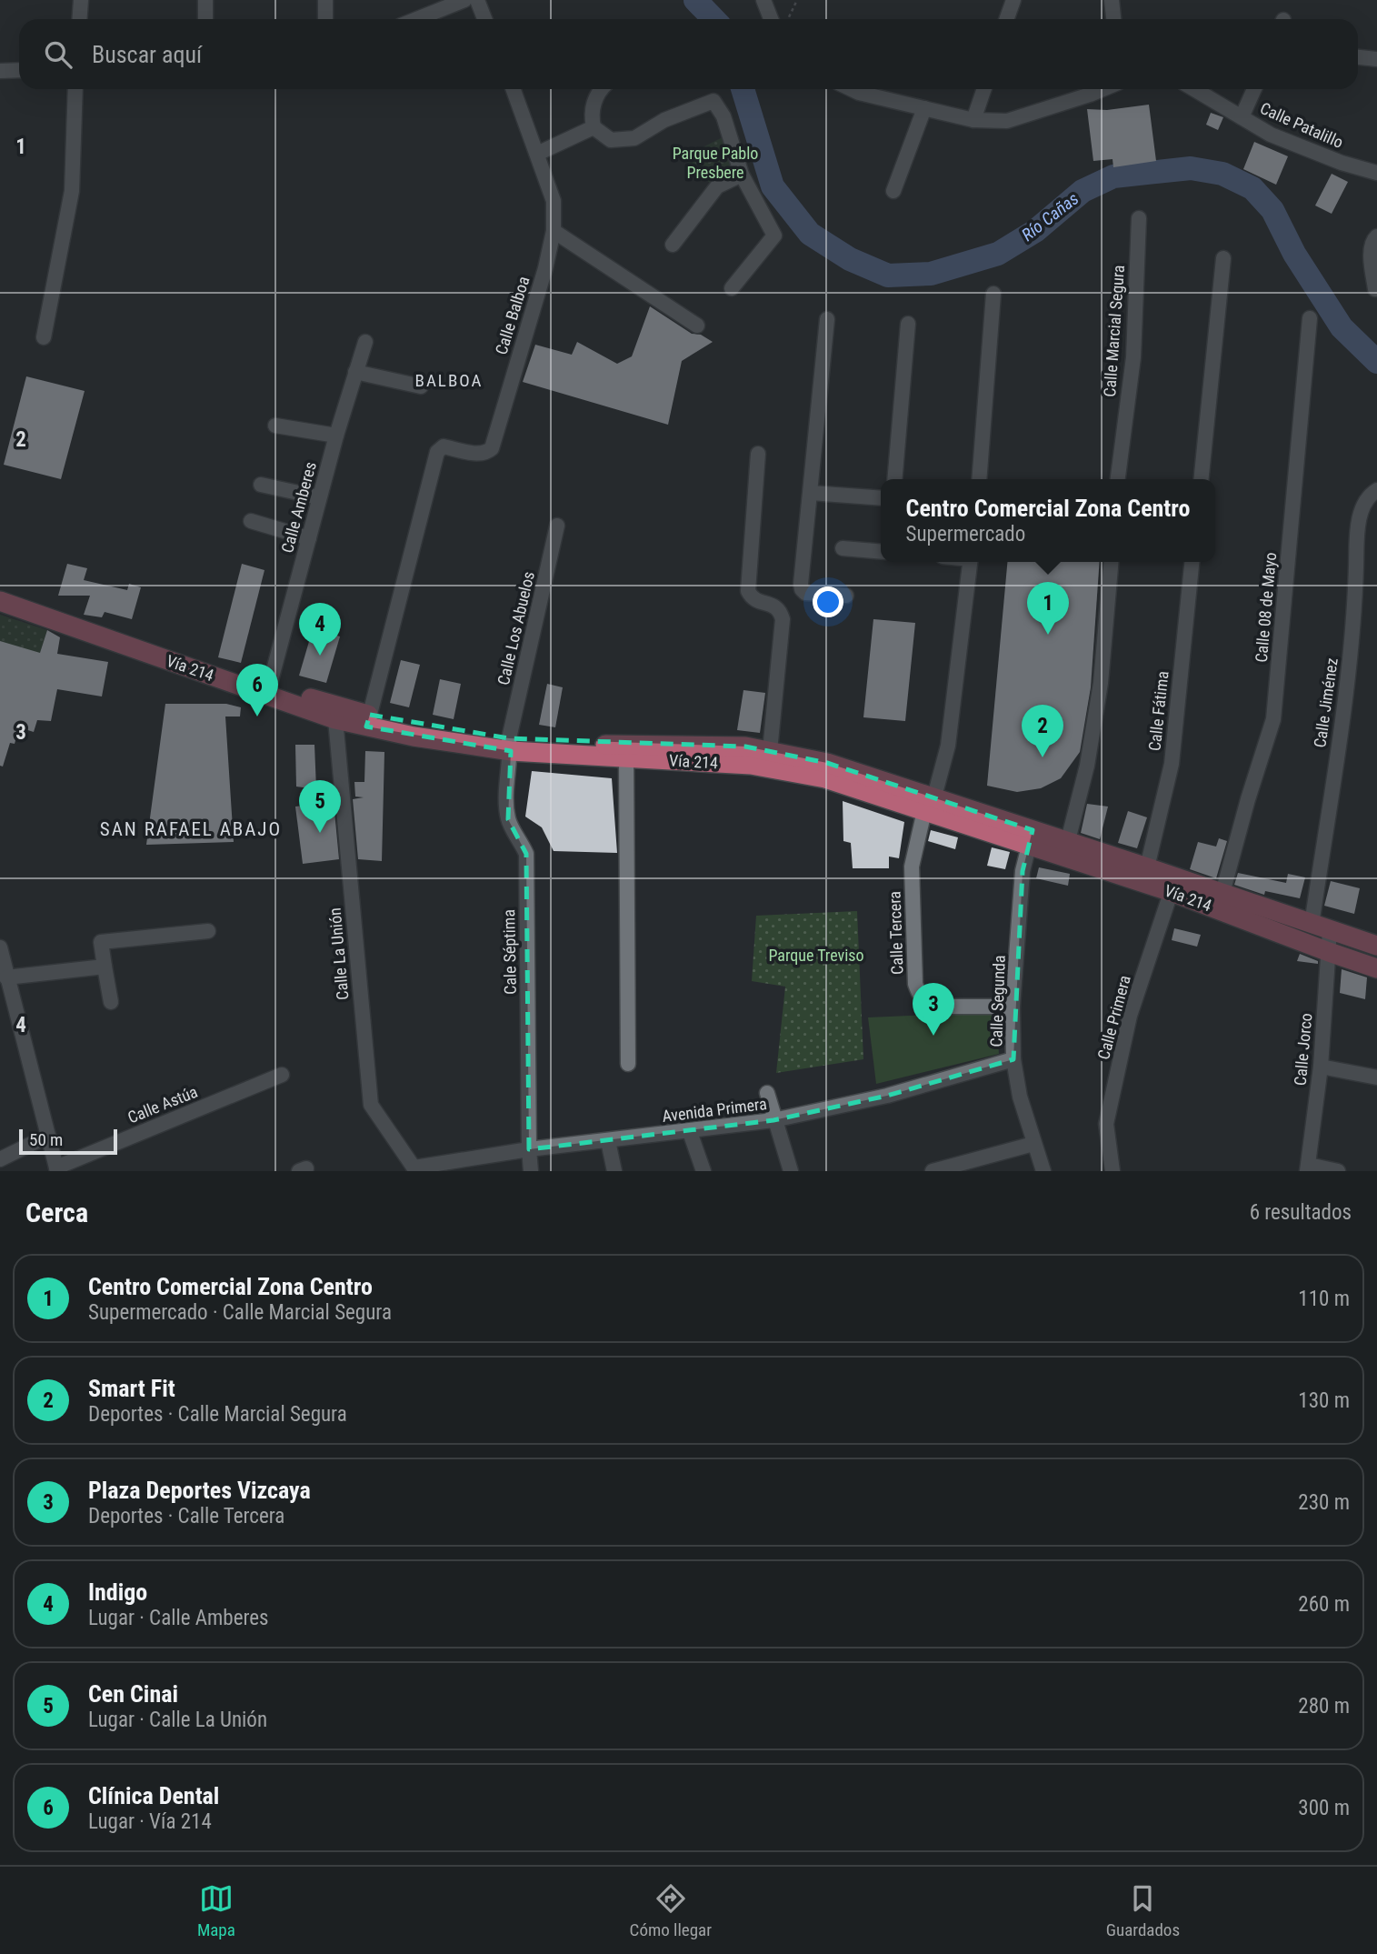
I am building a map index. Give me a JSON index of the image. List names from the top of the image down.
{
  "streets": {
    "main road": ["Vía 214"],
    "street": [
      "Calle Patalillo",
      "Calle Balboa",
      "Calle Marcial Segura",
      "Calle Amberes",
      "Calle 08 de Mayo",
      "Calle Los Abuelos",
      "Calle Jiménez",
      "Calle Fátima",
      "Calle Tercera",
      "Cale Séptima",
      "Calle La Unión",
      "Calle Segunda",
      "Calle Primera",
      "Calle Jorco",
      "Calle Astúa",
      "Avenida Primera"
    ]
  },
  "crossings": [
    ["Calle Balboa", "Vía 214"],
    ["Calle Amberes", "Vía 214"],
    ["Calle 08 de Mayo", "Vía 214"],
    ["Calle Los Abuelos", "Vía 214"],
    ["Calle Los Abuelos", "Cale Séptima"],
    ["Vía 214", "Calle Jiménez"],
    ["Vía 214", "Calle Fátima"],
    ["Vía 214", "Calle Tercera"],
    ["Vía 214", "Cale Séptima"],
    ["Vía 214", "Calle La Unión"],
    ["Vía 214", "Calle Segunda"],
    ["Vía 214", "Calle Primera"],
    ["Vía 214", "Calle Jorco"],
    ["Calle Jiménez", "Calle Jorco"],
    ["Calle Tercera", "Calle Segunda"],
    ["Cale Séptima", "Avenida Primera"],
    ["Calle La Unión", "Avenida Primera"],
    ["Calle Segunda", "Avenida Primera"]
  ],
  "districts": ["BALBOA", "SAN RAFAEL ABAJO"],
  "water": ["Río Cañas"],
  "parks": ["Parque Pablo Presbere", "Parque Treviso"],
  "scale_bar": "50 m",
  "page": {
    "search": "Buscar aquí",
    "popup": ["Centro Comercial Zona Centro", "Supermercado"],
    "pins": [
      "1",
      "4",
      "6",
      "2",
      "5",
      "3"
    ],
    "scale": "50 m",
    "heading": ["Cerca", "6 resultados"],
    "list": [
      {
        "mark": "1",
        "name": "Centro Comercial Zona Centro",
        "note": "Supermercado · Calle Marcial Segura",
        "value": "110 m"
      },
      {
        "mark": "2",
        "name": "Smart Fit",
        "note": "Deportes · Calle Marcial Segura",
        "value": "130 m"
      },
      {
        "mark": "3",
        "name": "Plaza Deportes Vizcaya",
        "note": "Deportes · Calle Tercera",
        "value": "230 m"
      },
      {
        "mark": "4",
        "name": "Indigo",
        "note": "Lugar · Calle Amberes",
        "value": "260 m"
      },
      {
        "mark": "5",
        "name": "Cen Cinai",
        "note": "Lugar · Calle La Unión",
        "value": "280 m"
      },
      {
        "mark": "6",
        "name": "Clínica Dental",
        "note": "Lugar · Vía 214",
        "value": "300 m"
      }
    ],
    "nav": ["Mapa", "Cómo llegar", "Guardados"]
  },
  "grid": {
    "rows": [
      "1",
      "2",
      "3",
      "4"
    ]
  }
}
